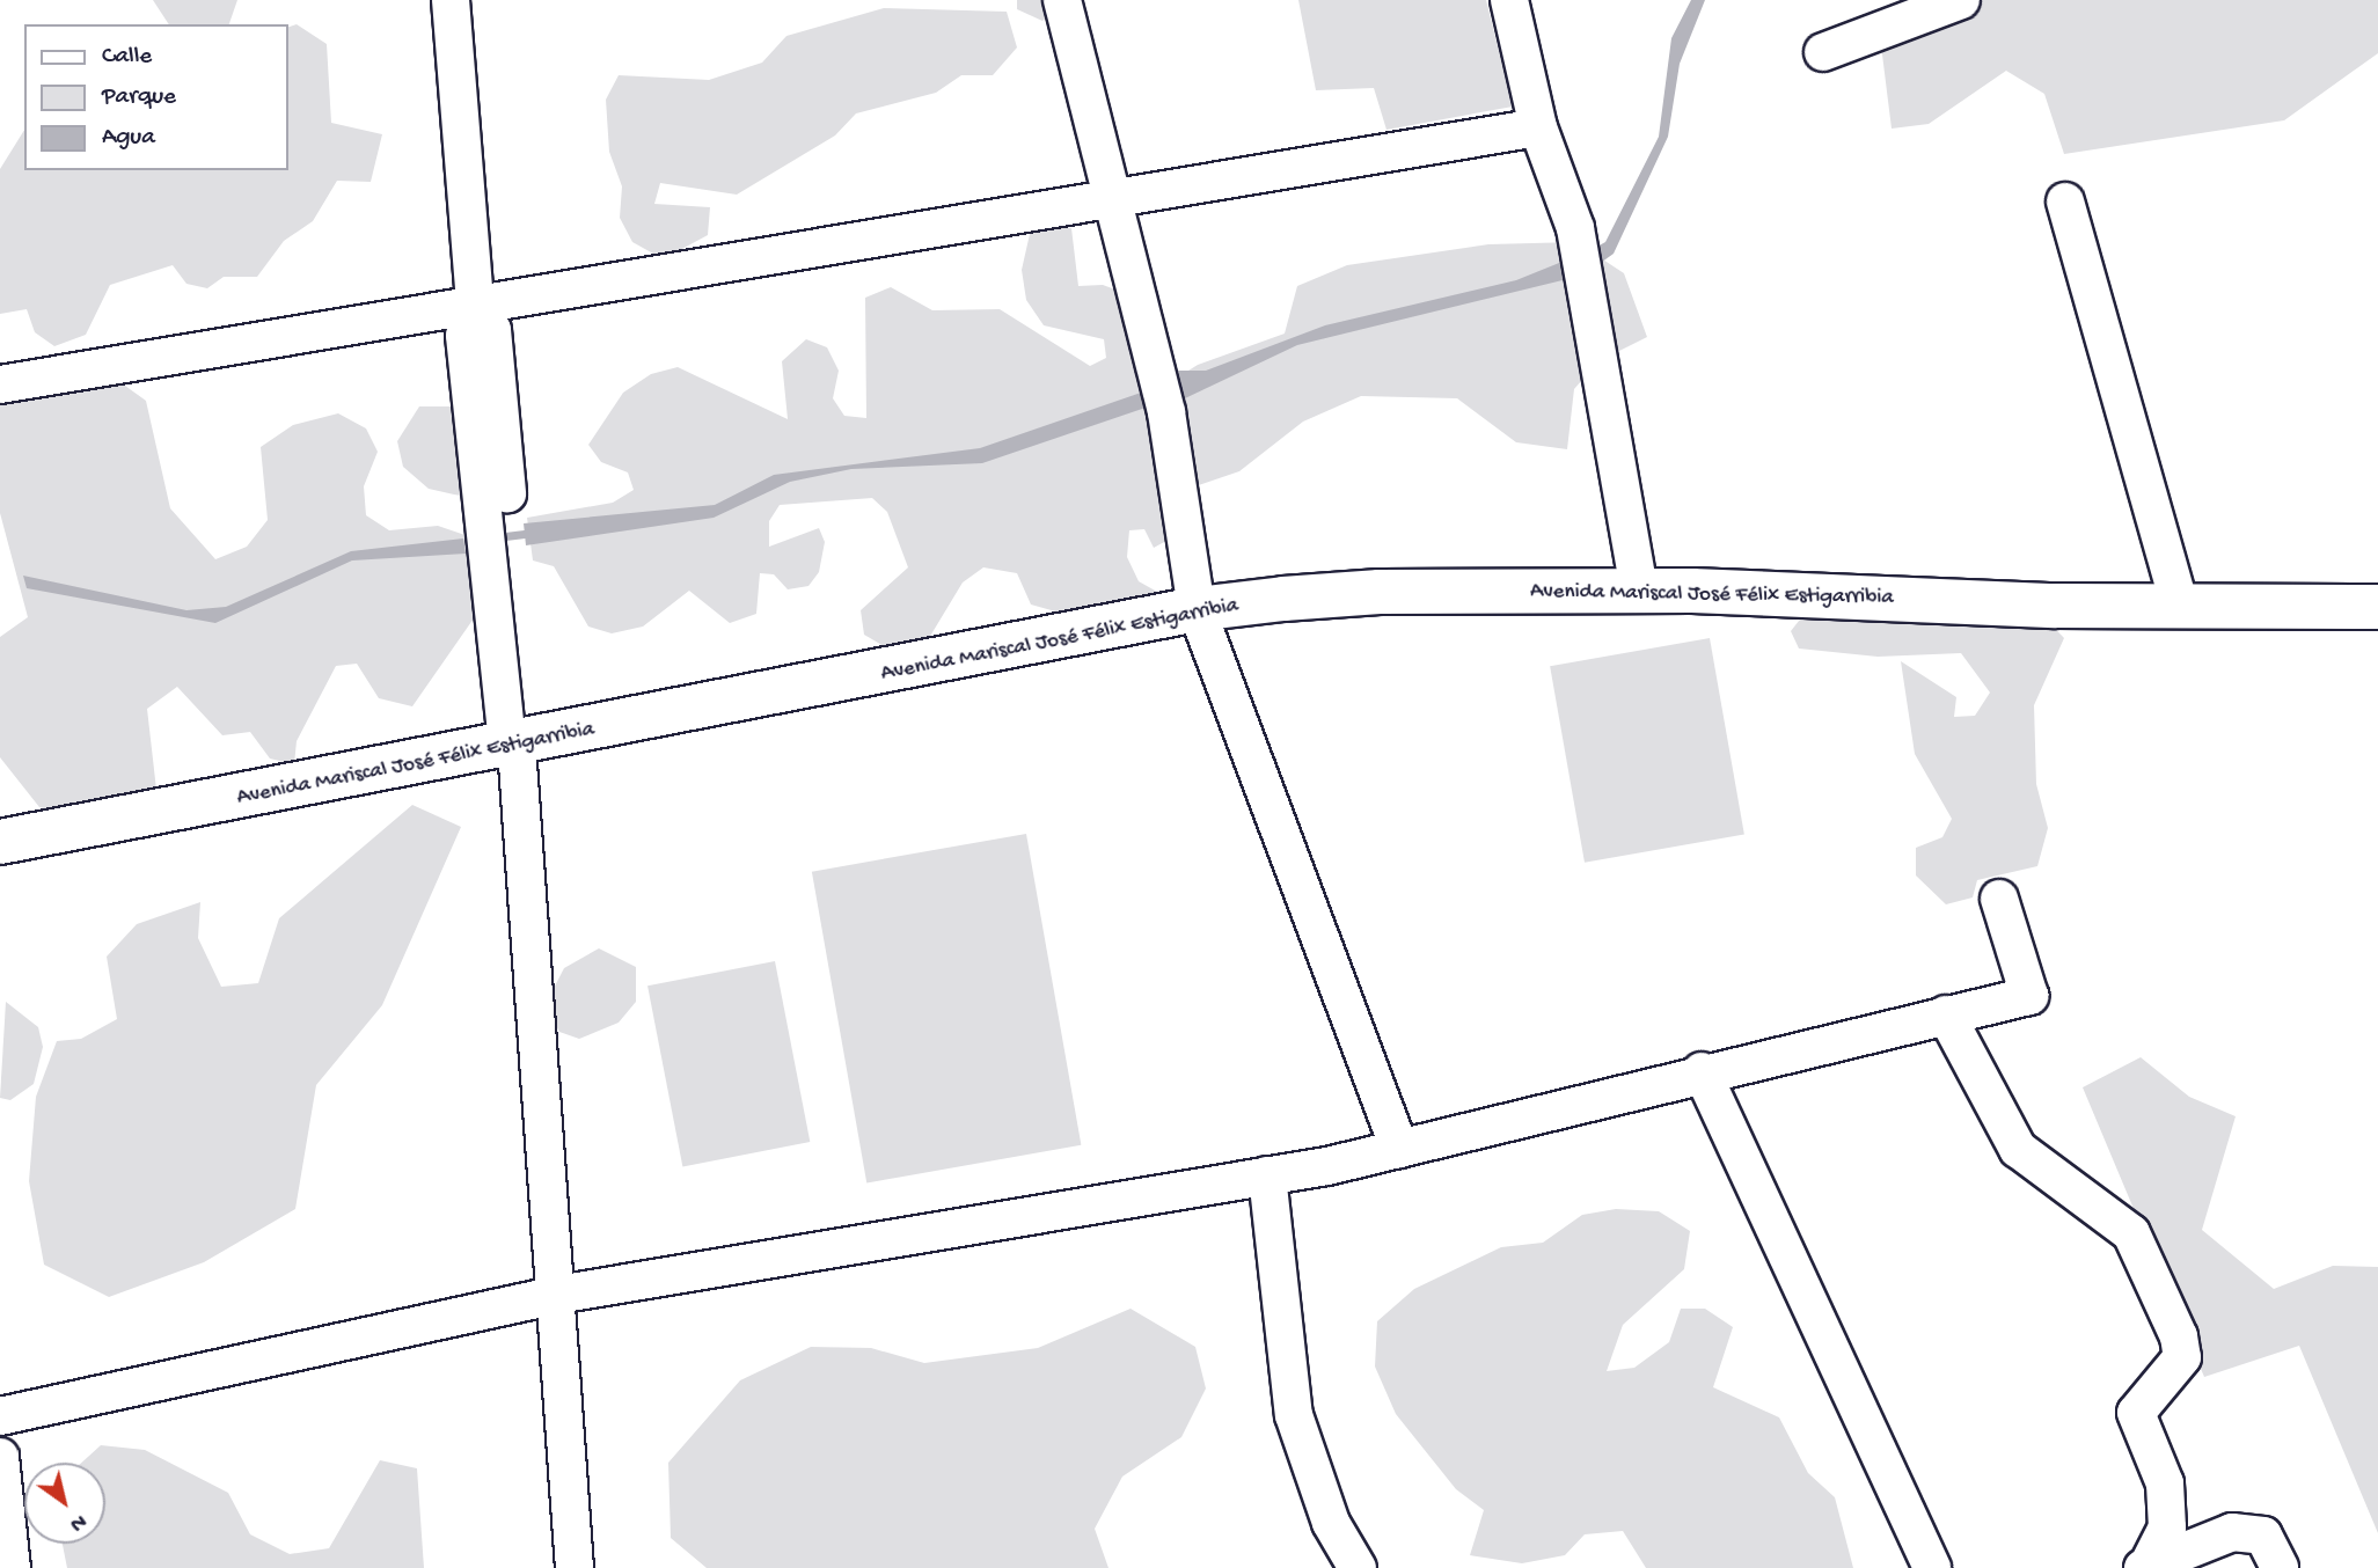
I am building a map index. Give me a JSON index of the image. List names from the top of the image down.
{
  "streets": {
    "main road": ["Avenida Mariscal José Félix Estigarribia"]
  },
  "legend": ["Calle", "Parque", "Agua"],
  "north": "bottom right"
}
